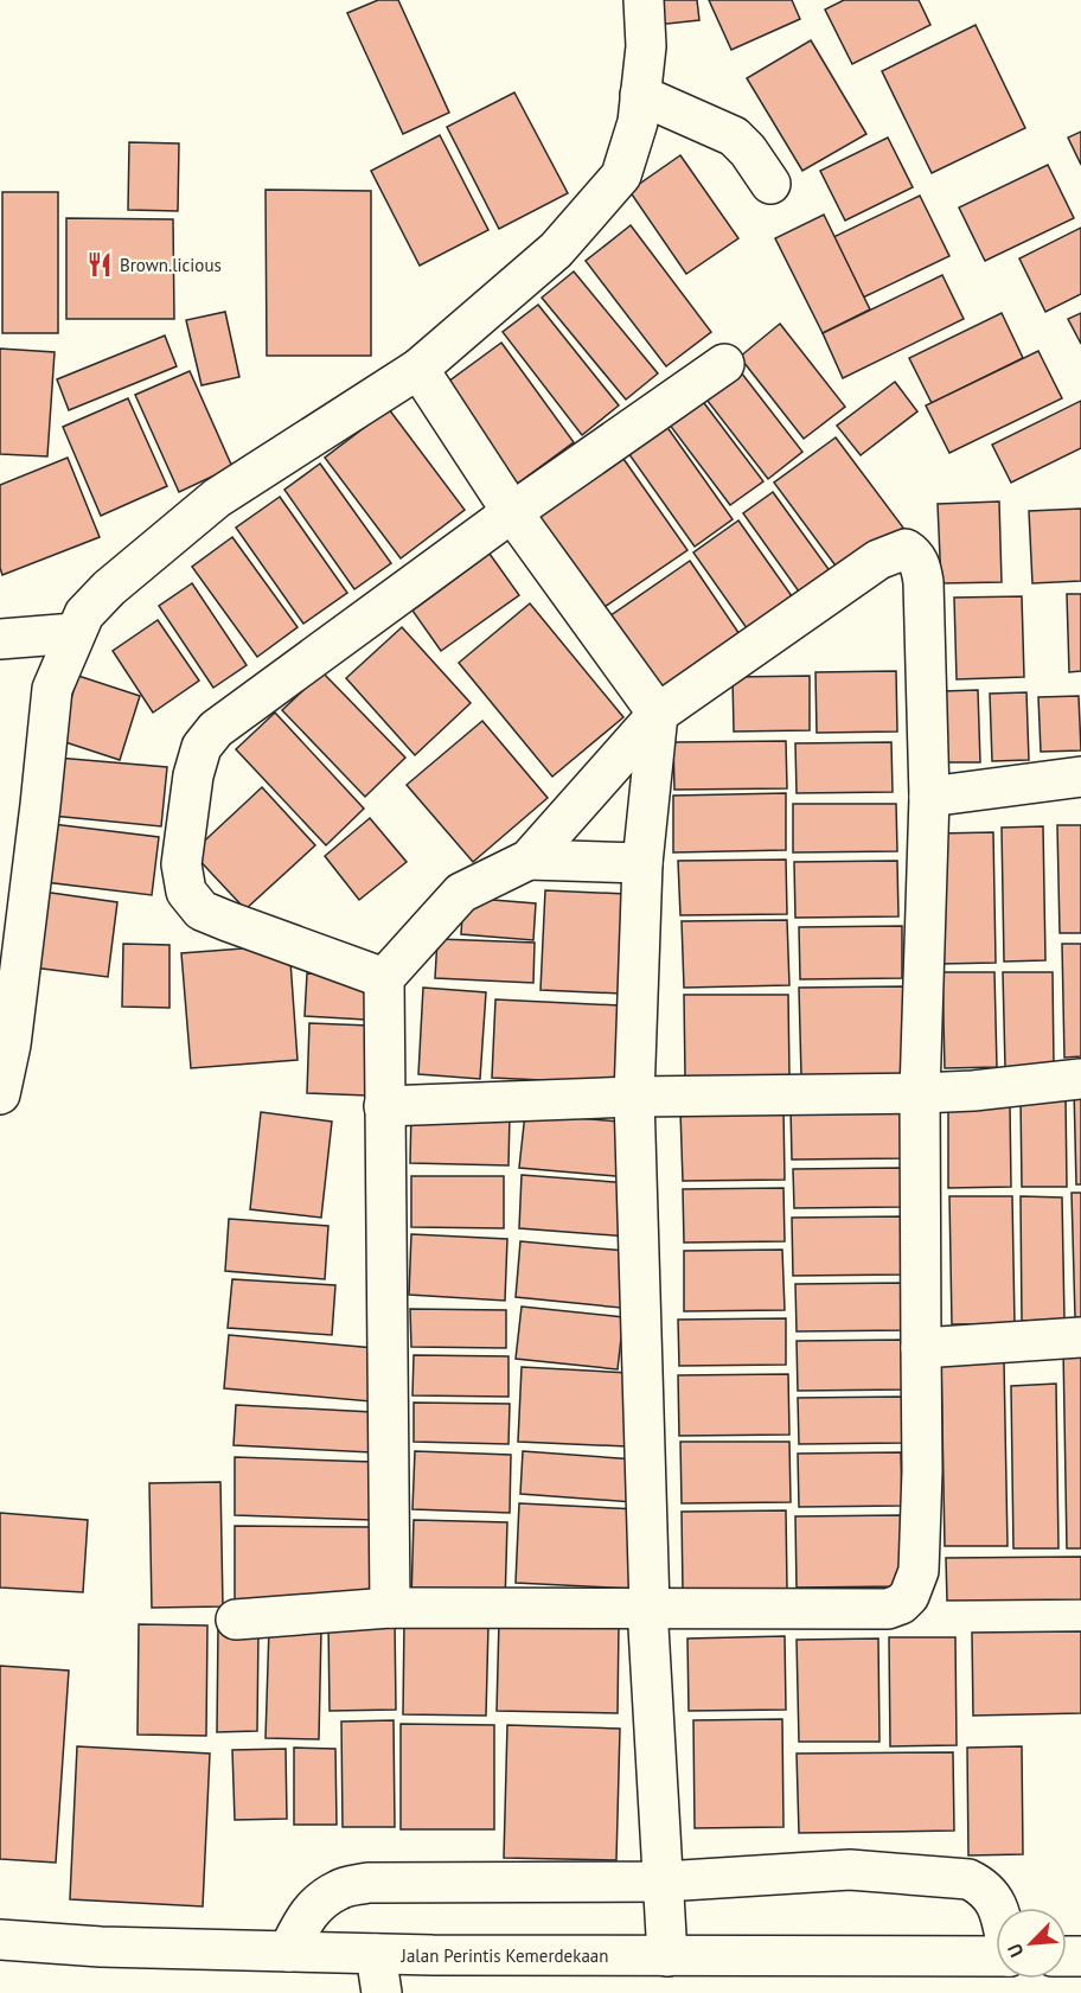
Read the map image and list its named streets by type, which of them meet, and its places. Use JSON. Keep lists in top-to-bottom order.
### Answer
{
  "streets": {
    "street": ["Jalan Perintis Kemerdekaan"]
  },
  "places": {
    "restaurant": ["Brown.licious"]
  },
  "north": "bottom left"
}
